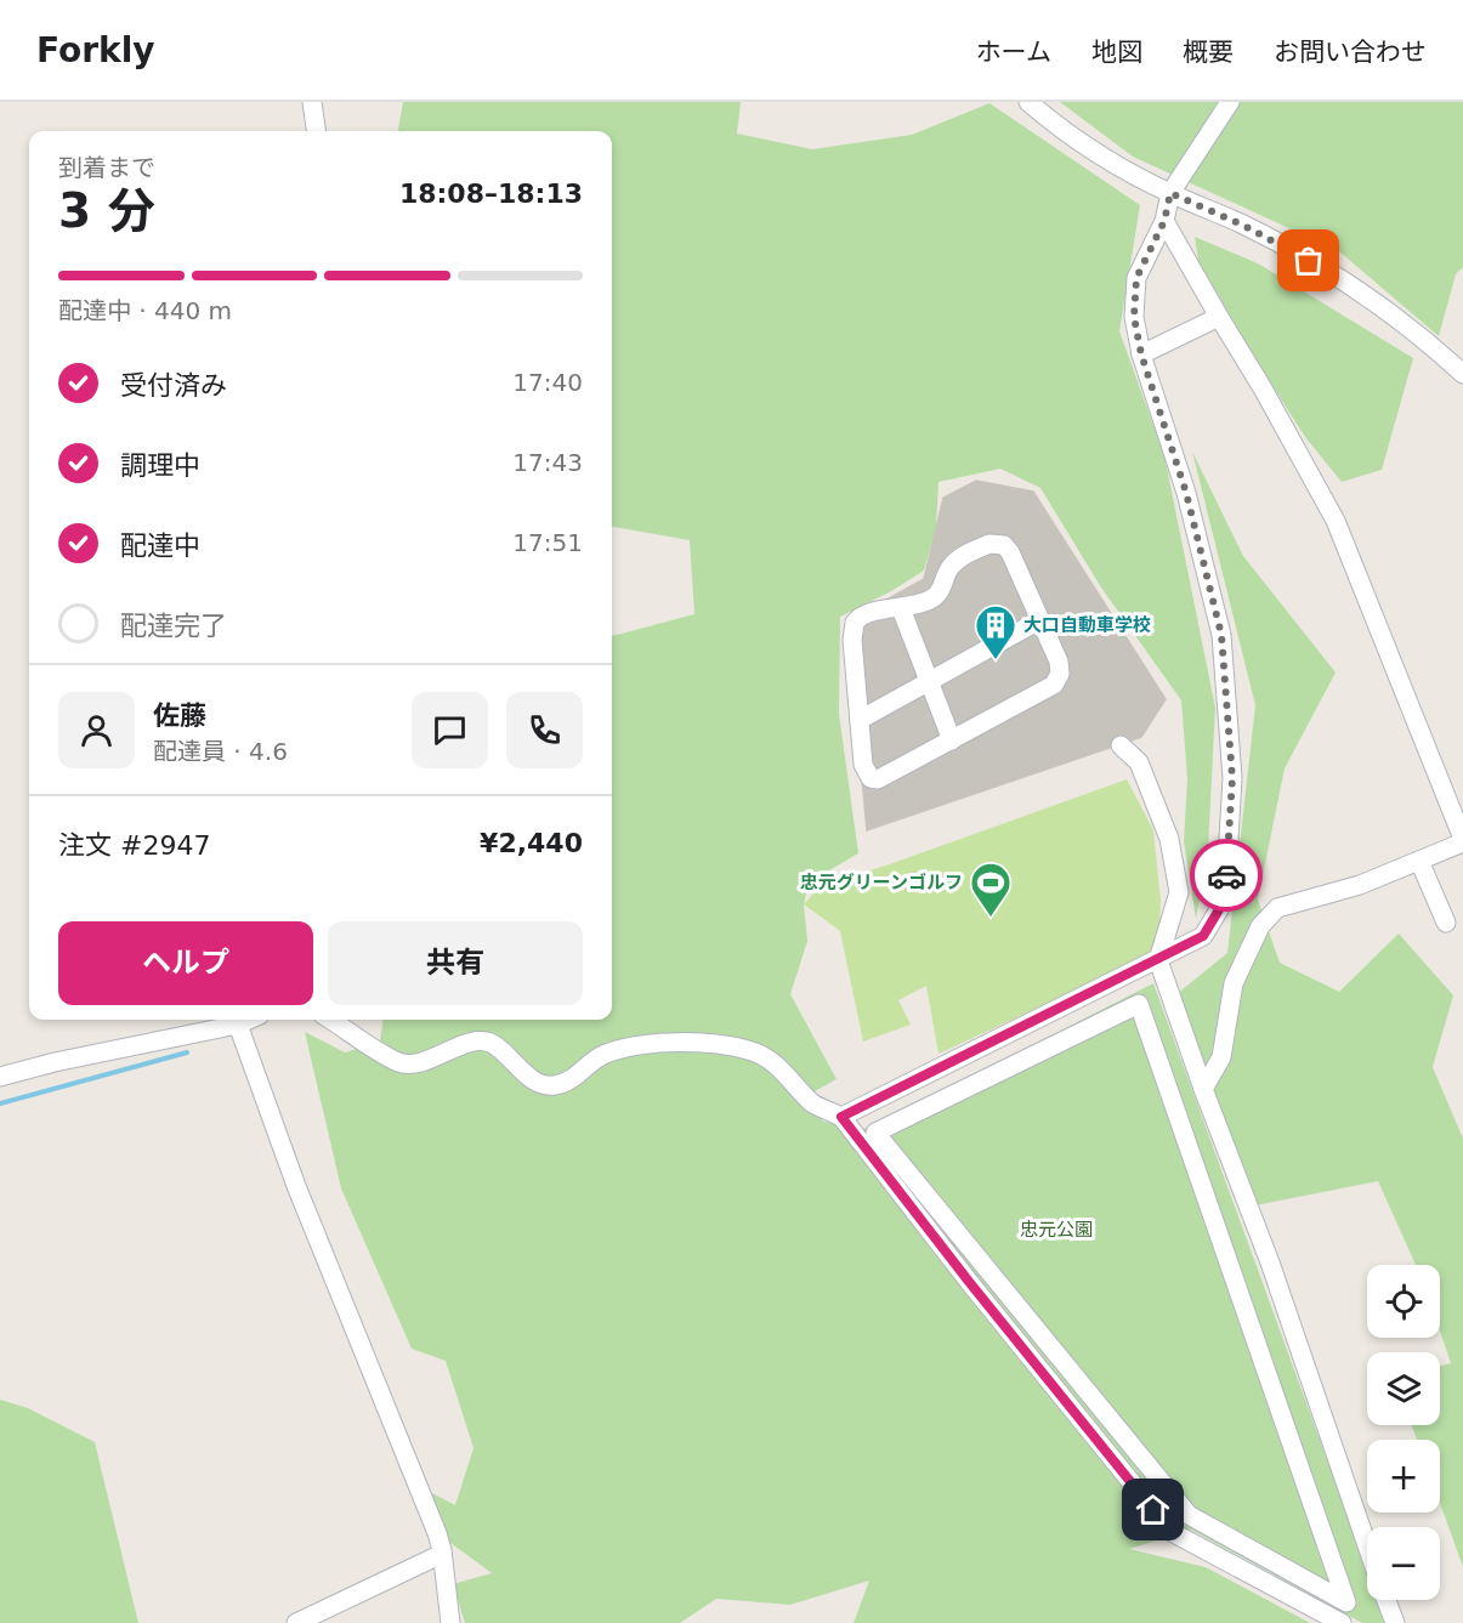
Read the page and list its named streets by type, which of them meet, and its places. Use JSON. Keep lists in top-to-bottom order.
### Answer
{
  "parks": ["忠元公園"],
  "places": {
    "building": ["大口自動車学校"],
    "sports": ["忠元グリーンゴルフ"]
  },
  "page": {
    "header": "Forkly",
    "nav": [
      "ホーム",
      "地図",
      "概要",
      "お問い合わせ"
    ],
    "heading": ["3 分", "到着まで", "18:08–18:13"],
    "panel": [
      "佐藤",
      "配達員 · 4.6",
      "注文 #2947",
      "¥2,440"
    ],
    "bar": "配達中 · 440 m",
    "list": [
      ["受付済み", "17:40"],
      ["調理中", "17:43"],
      ["配達中", "17:51"],
      "配達完了"
    ],
    "buttons": ["ヘルプ", "共有"],
    "map_buttons": ["+", "−"]
  }
}
